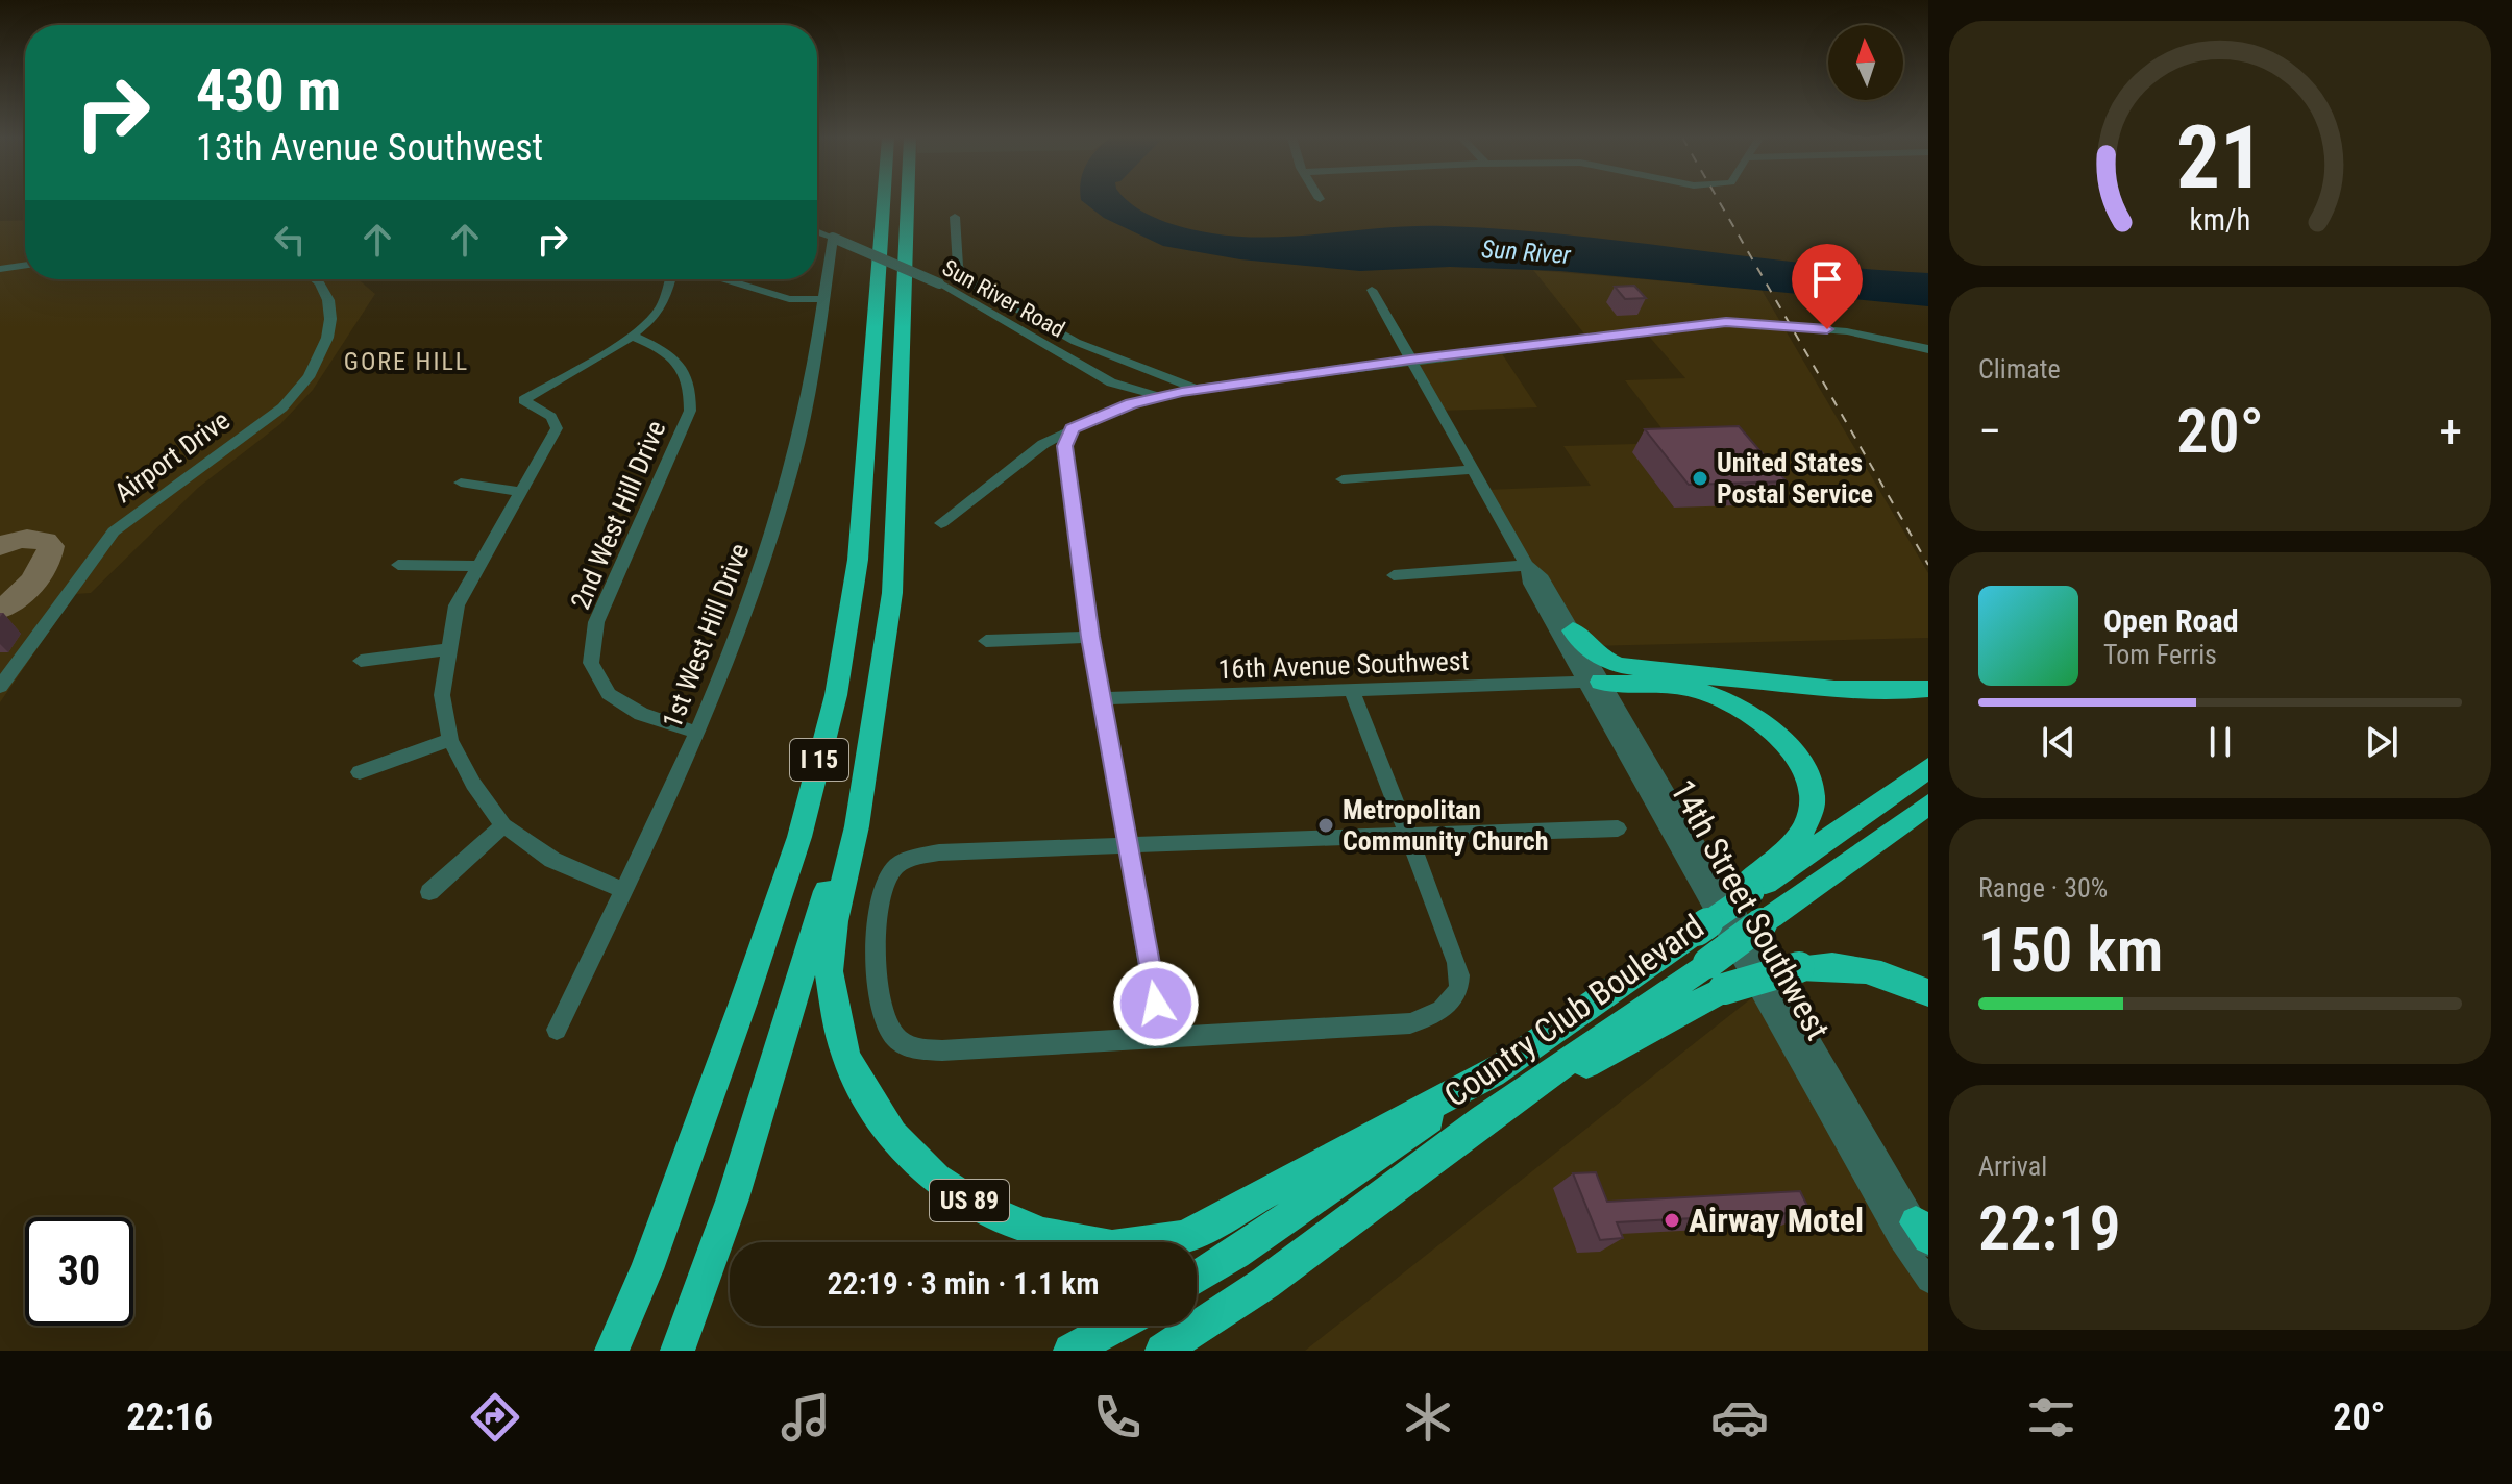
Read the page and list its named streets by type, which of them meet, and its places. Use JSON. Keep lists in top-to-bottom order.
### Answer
{
  "streets": {
    "highway": ["I 15", "Country Club Boulevard", "US 89"],
    "street": [
      "Sun River Road",
      "Airport Drive",
      "2nd West Hill Drive",
      "1st West Hill Drive",
      "16th Avenue Southwest",
      "14th Street Southwest"
    ]
  },
  "crossings": [
    ["Sun River Road", "1st West Hill Drive"],
    ["2nd West Hill Drive", "1st West Hill Drive"],
    ["16th Avenue Southwest", "14th Street Southwest"],
    ["I 15", "US 89"],
    ["Country Club Boulevard", "US 89"]
  ],
  "districts": ["GORE HILL"],
  "water": ["Sun River"],
  "places": ["United States Postal Service", "Metropolitan Community Church", "Airway Motel"],
  "north": "top",
  "page": {
    "turn": ["430 m", "13th Avenue Southwest"],
    "tile": [
      "Climate",
      ["Range · 30%", "150 km"],
      ["Arrival", "22:19"]
    ],
    "heat": ["−", "20°", "+"],
    "song": ["Open Road", "Tom Ferris"],
    "limit": "30",
    "trip": "22:19 · 3 min · 1.1 km",
    "tabs": ["22:16", "20°"],
    "gauge": ["21", "km/h"]
  }
}
